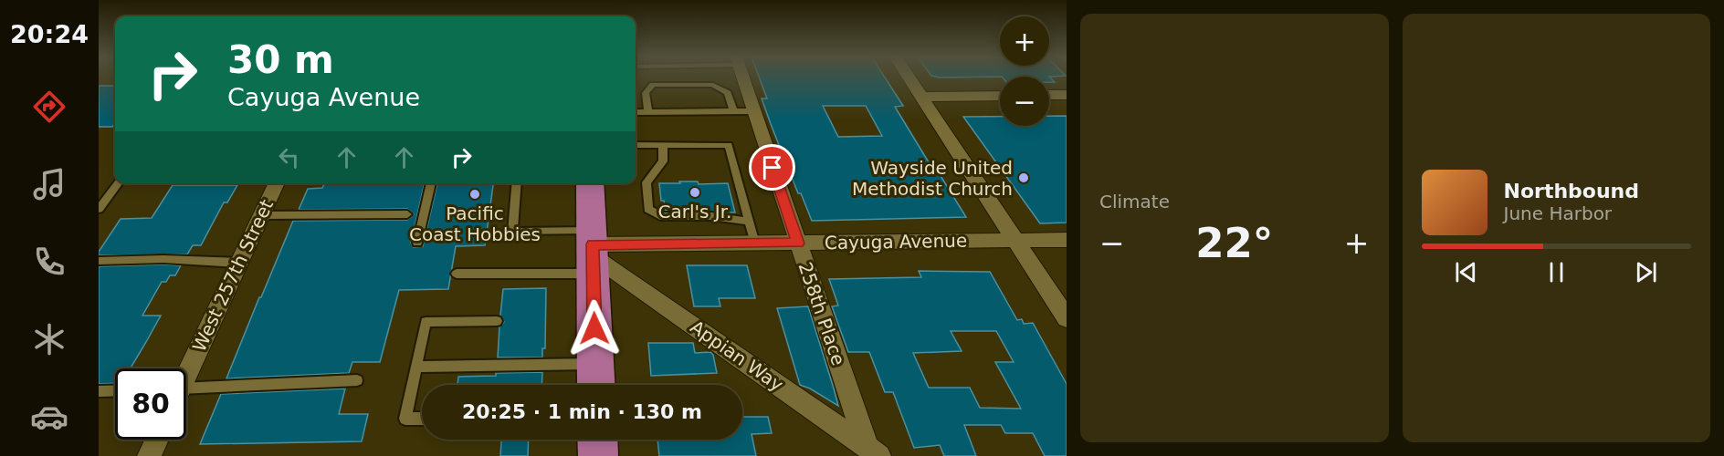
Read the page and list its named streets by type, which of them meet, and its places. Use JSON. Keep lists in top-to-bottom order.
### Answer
{
  "streets": {
    "street": [
      "Cayuga Avenue",
      "West 257th Street",
      "258th Place",
      "Appian Way"
    ]
  },
  "crossings": [
    ["Cayuga Avenue", "258th Place"],
    ["Cayuga Avenue", "Appian Way"],
    ["258th Place", "Appian Way"]
  ],
  "places": ["Wayside United Methodist Church", "Carl's Jr.", "Pacific Coast Hobbies"],
  "page": {
    "tabs": "20:24",
    "tile": "Climate",
    "map_buttons": ["+", "−"],
    "turn": ["30 m", "Cayuga Avenue"],
    "song": ["Northbound", "June Harbor"],
    "heat": ["−", "22°", "+"],
    "limit": "80",
    "trip": "20:25 · 1 min · 130 m"
  }
}
